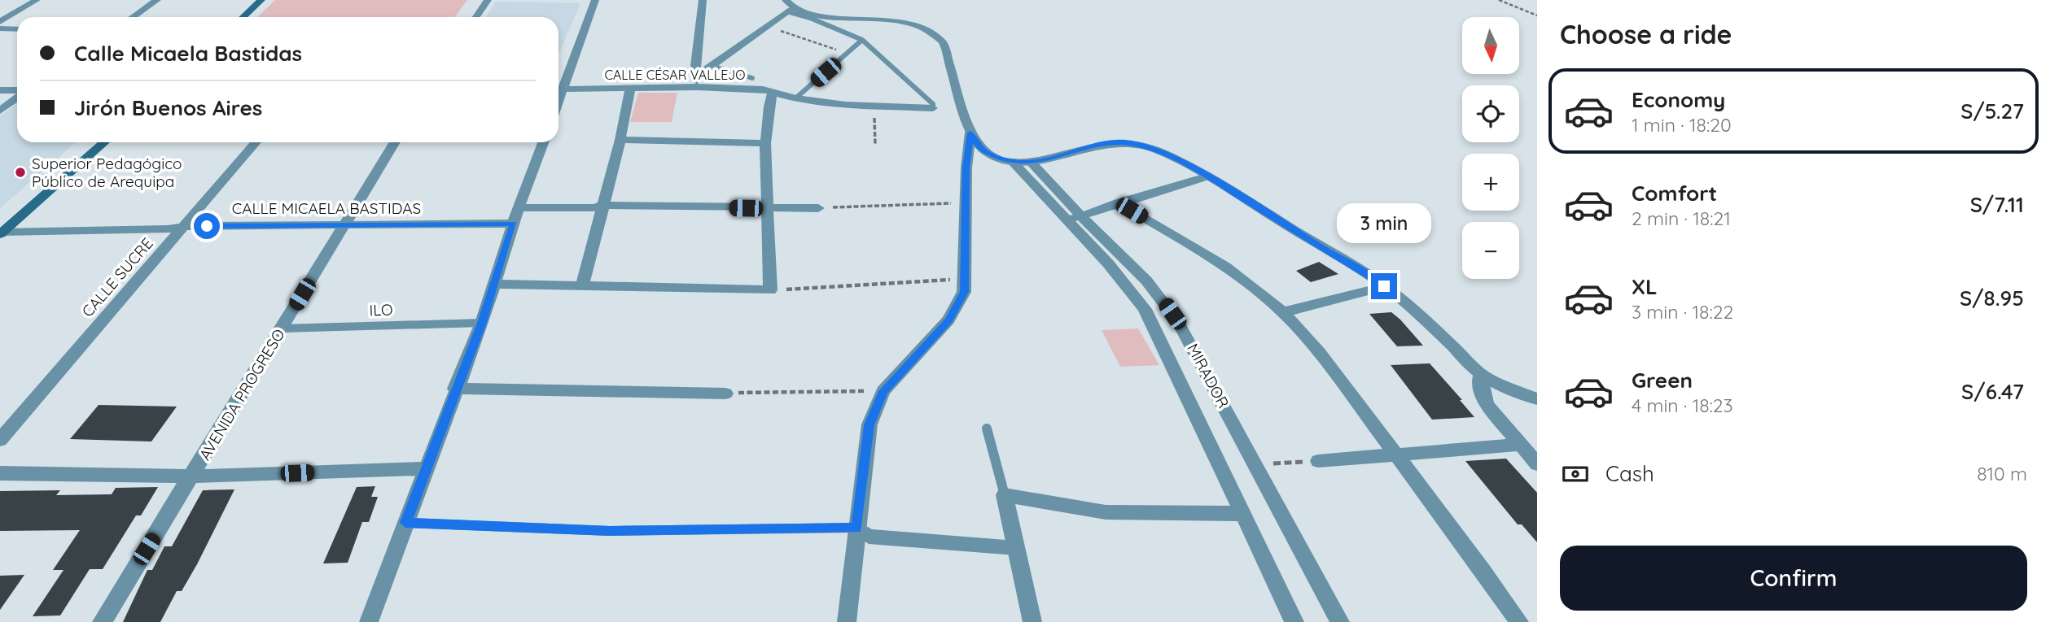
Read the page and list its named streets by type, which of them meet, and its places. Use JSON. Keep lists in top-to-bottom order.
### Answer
{
  "streets": {
    "street": [
      "CALLE CÉSAR VALLEJO",
      "CALLE MICAELA BASTIDAS",
      "CALLE SUCRE",
      "MIRADOR",
      "AVENIDA PROGRESO"
    ],
    "lane": ["ILO"]
  },
  "crossings": [
    ["CALLE MICAELA BASTIDAS", "CALLE SUCRE"],
    ["CALLE MICAELA BASTIDAS", "AVENIDA PROGRESO"],
    ["ILO", "AVENIDA PROGRESO"]
  ],
  "places": ["Superior Pedagógico Público de Arequipa"],
  "north": "bottom",
  "page": {
    "heading": "Choose a ride",
    "map_buttons": ["+", "−"],
    "banner": ["Calle Micaela Bastidas", "Jirón Buenos Aires"],
    "list": [
      {
        "name": "Economy",
        "note": "1 min · 18:20",
        "value": "S/5.27"
      },
      {
        "name": "Comfort",
        "note": "2 min · 18:21",
        "value": "S/7.11"
      },
      {
        "name": "XL",
        "note": "3 min · 18:22",
        "value": "S/8.95"
      },
      {
        "name": "Green",
        "note": "4 min · 18:23",
        "value": "S/6.47"
      }
    ],
    "bubble": "3 min",
    "pay": ["Cash", "810 m"],
    "buttons": "Confirm"
  }
}
